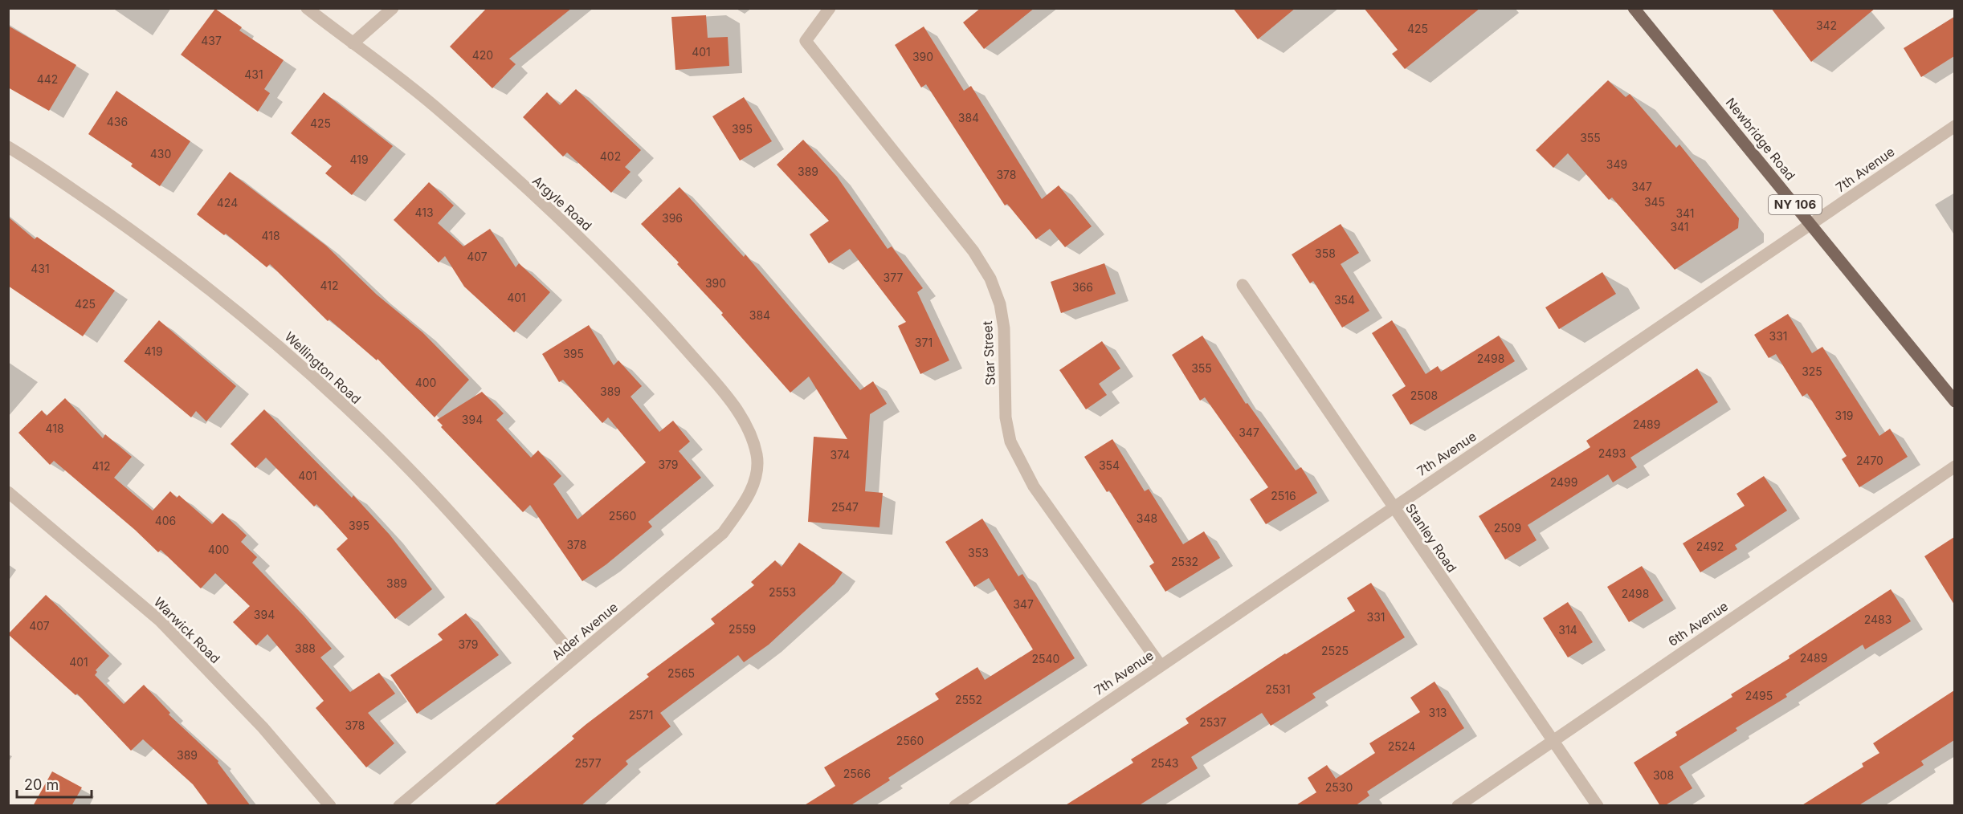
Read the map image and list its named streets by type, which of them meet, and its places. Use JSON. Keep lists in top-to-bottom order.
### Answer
{
  "streets": {
    "main road": ["Newbridge Road", "NY 106"],
    "street": [
      "7th Avenue",
      "Argyle Road",
      "Star Street",
      "Wellington Road",
      "Stanley Road",
      "6th Avenue",
      "Warwick Road",
      "Alder Avenue"
    ]
  },
  "crossings": [
    ["Newbridge Road", "7th Avenue"],
    ["7th Avenue", "Star Street"],
    ["7th Avenue", "Stanley Road"],
    ["Argyle Road", "Alder Avenue"],
    ["Wellington Road", "Alder Avenue"],
    ["Stanley Road", "6th Avenue"]
  ],
  "house_numbers": [
    "342",
    "425",
    "437",
    "401",
    "420",
    "390",
    "431",
    "442",
    "384",
    "436",
    "425",
    "395",
    "355",
    "430",
    "402",
    "419",
    "349",
    "389",
    "378",
    "347",
    "345",
    "424",
    "413",
    "341",
    "396",
    "341",
    "418",
    "358",
    "407",
    "431",
    "377",
    "390",
    "412",
    "366",
    "401",
    "354",
    "425",
    "384",
    "331",
    "371",
    "419",
    "395",
    "2498",
    "355",
    "325",
    "400",
    "389",
    "2508",
    "319",
    "394",
    "2489",
    "418",
    "347",
    "2493",
    "374",
    "2470",
    "379",
    "354",
    "412",
    "401",
    "2499",
    "2516",
    "2547",
    "2560",
    "348",
    "406",
    "395",
    "2509",
    "378",
    "2492",
    "400",
    "353",
    "2532",
    "389",
    "2553",
    "2498",
    "347",
    "394",
    "331",
    "2483",
    "407",
    "2559",
    "314",
    "379",
    "388",
    "2525",
    "2489",
    "2540",
    "401",
    "2565",
    "2531",
    "2495",
    "2552",
    "313",
    "2571",
    "2537",
    "378",
    "2560",
    "2524",
    "389",
    "2577",
    "2543",
    "2566",
    "308",
    "2530"
  ],
  "scale_bar": "20 m"
}
